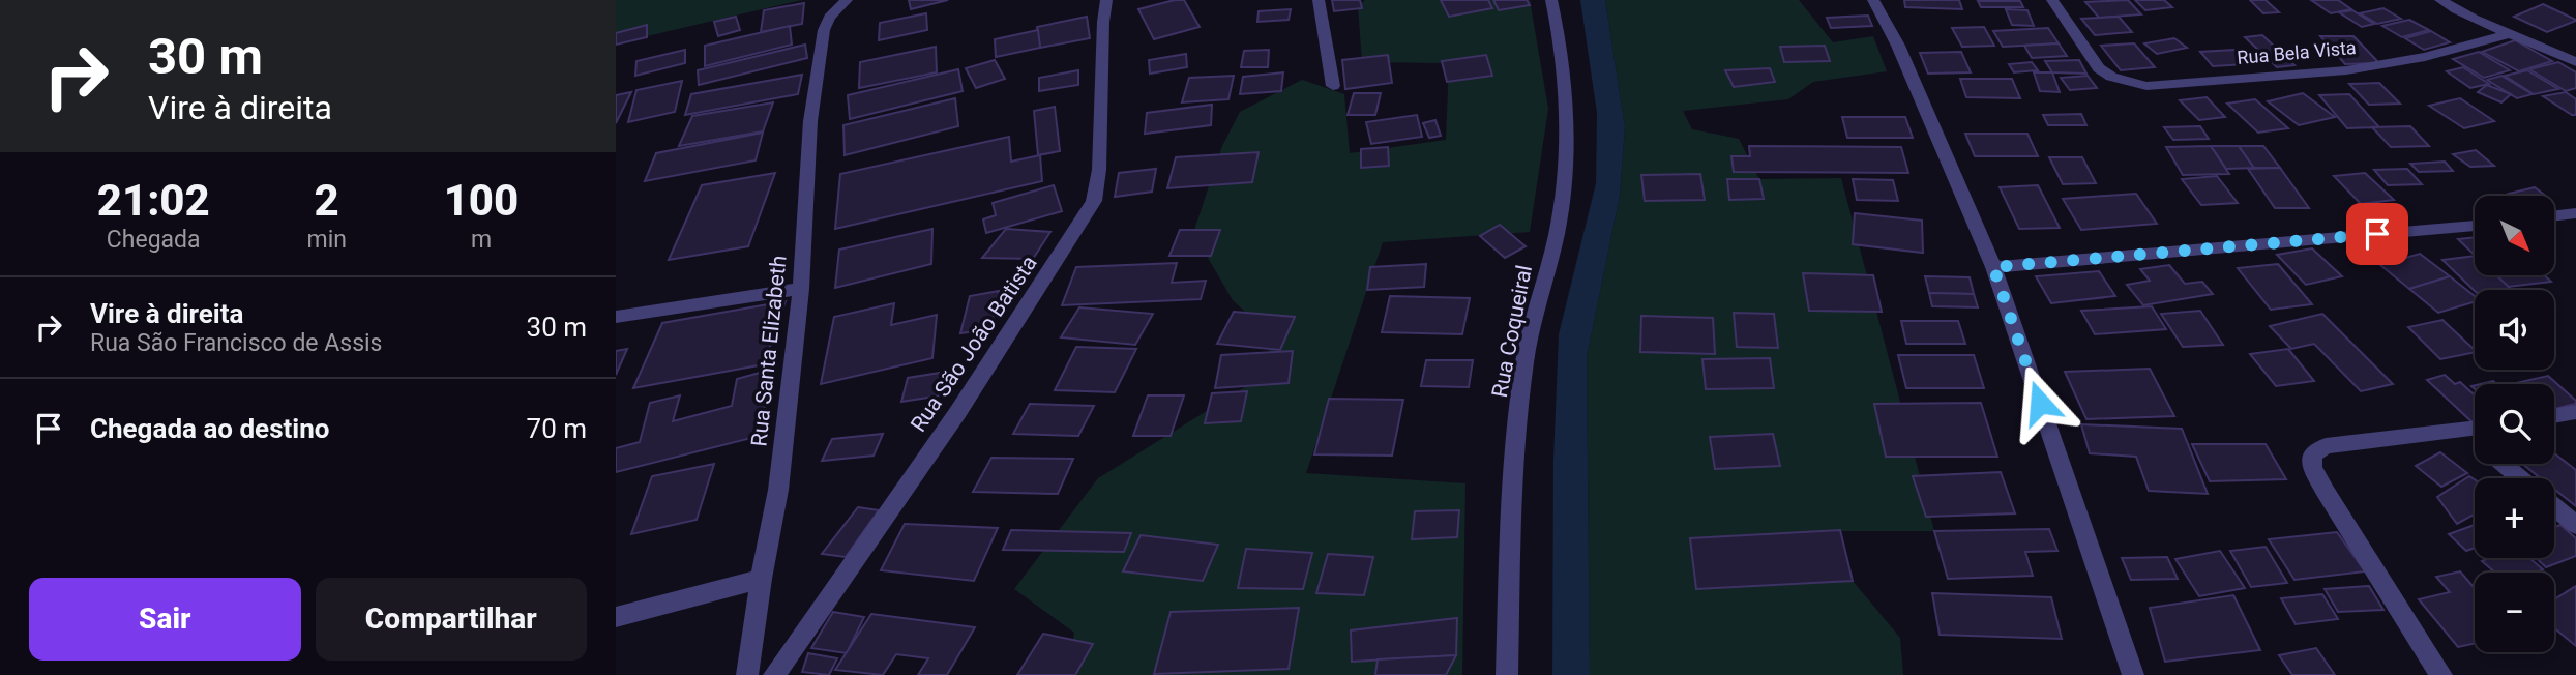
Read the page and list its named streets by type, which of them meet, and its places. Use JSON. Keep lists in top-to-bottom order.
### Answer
{
  "streets": {
    "street": [
      "Rua Bela Vista",
      "Rua Coqueiral",
      "Rua São João Batista",
      "Rua Santa Elizabeth"
    ]
  },
  "north": "bottom right",
  "page": {
    "turn": ["30 m", "Vire à direita"],
    "eta": [
      "21:02",
      "Chegada",
      "2",
      "min",
      "100",
      "m"
    ],
    "map_buttons": ["+", "−"],
    "list": [
      {
        "name": "Vire à direita",
        "note": "Rua São Francisco de Assis",
        "value": "30 m"
      },
      {
        "name": "Chegada ao destino",
        "value": "70 m"
      }
    ],
    "buttons": ["Sair", "Compartilhar"]
  }
}
